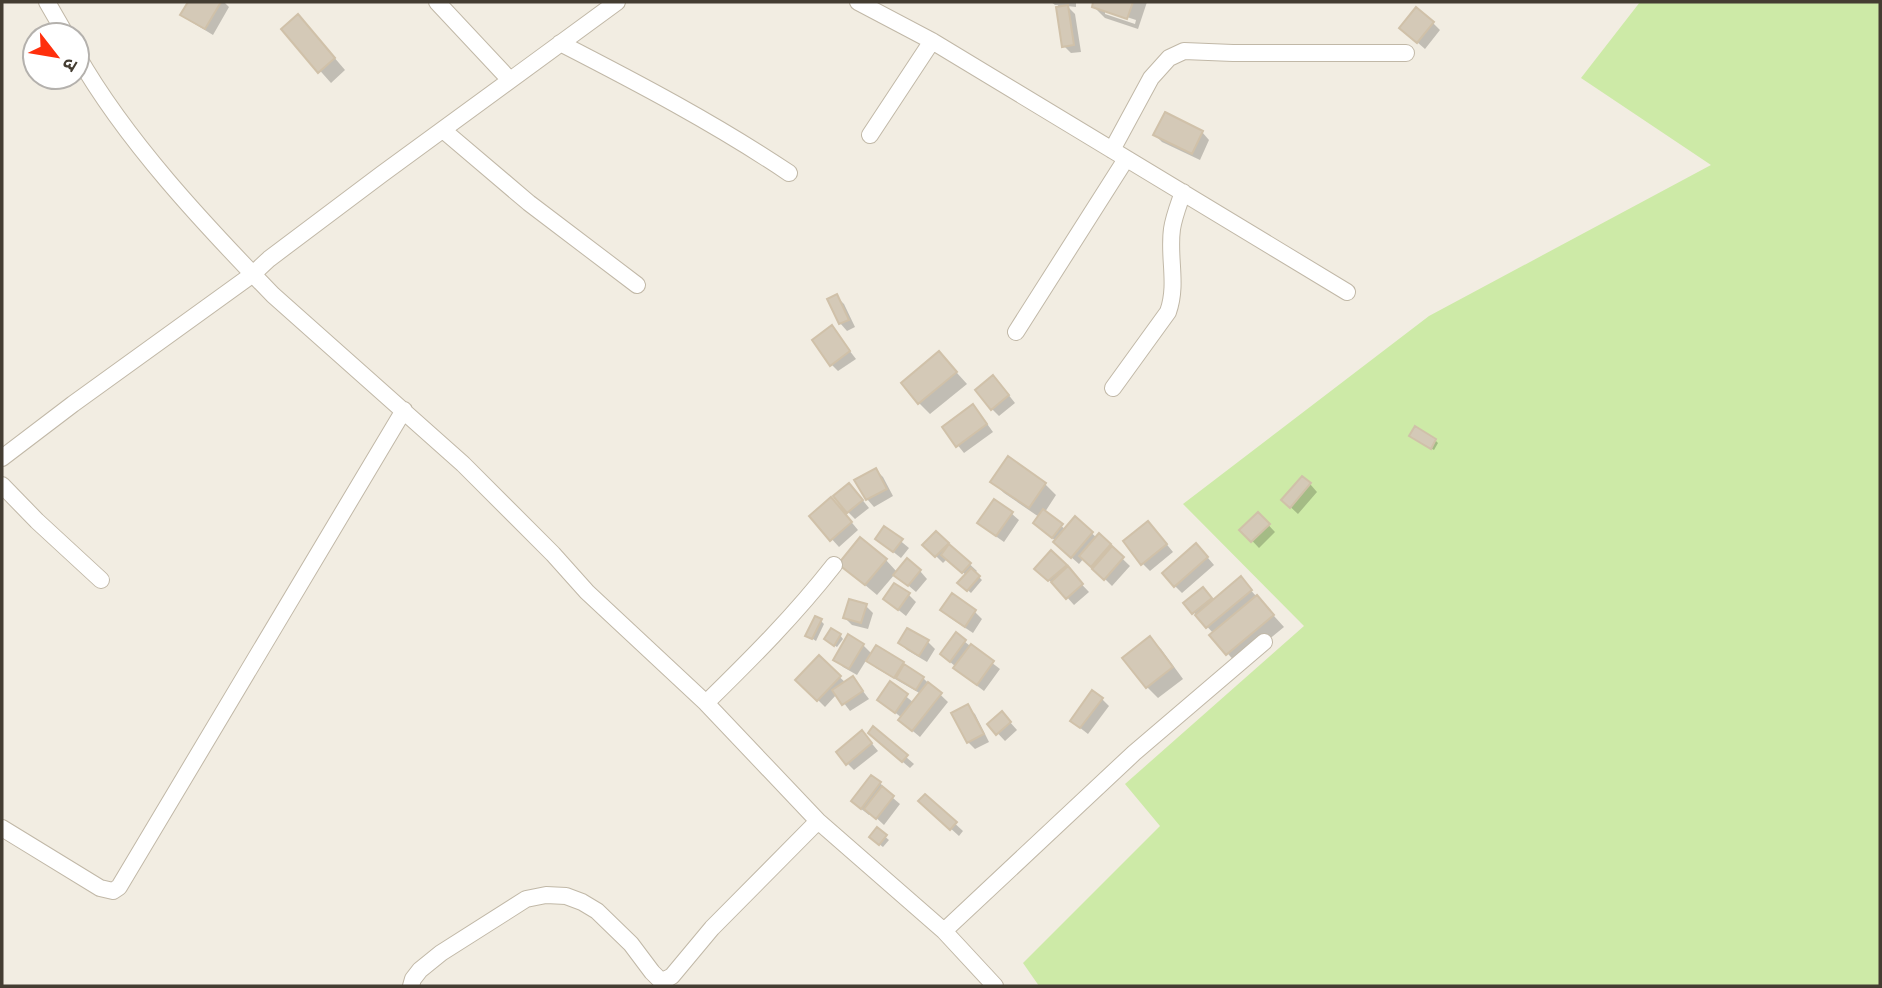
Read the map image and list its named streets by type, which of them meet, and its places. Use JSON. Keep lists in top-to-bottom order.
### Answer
{
  "north": "bottom right"
}
